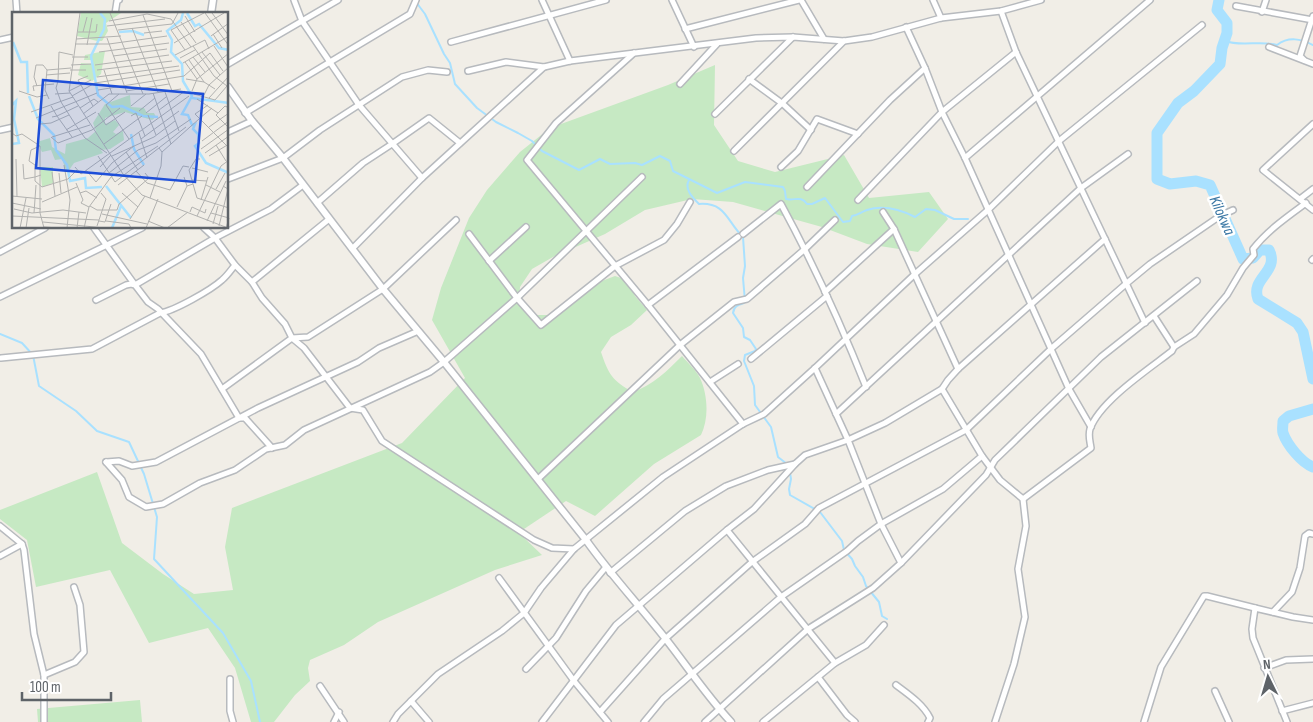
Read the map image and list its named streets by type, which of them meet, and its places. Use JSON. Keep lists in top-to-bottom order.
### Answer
{
  "water": ["Kilokwa"],
  "scale_bar": "100 m",
  "north": "top"
}
